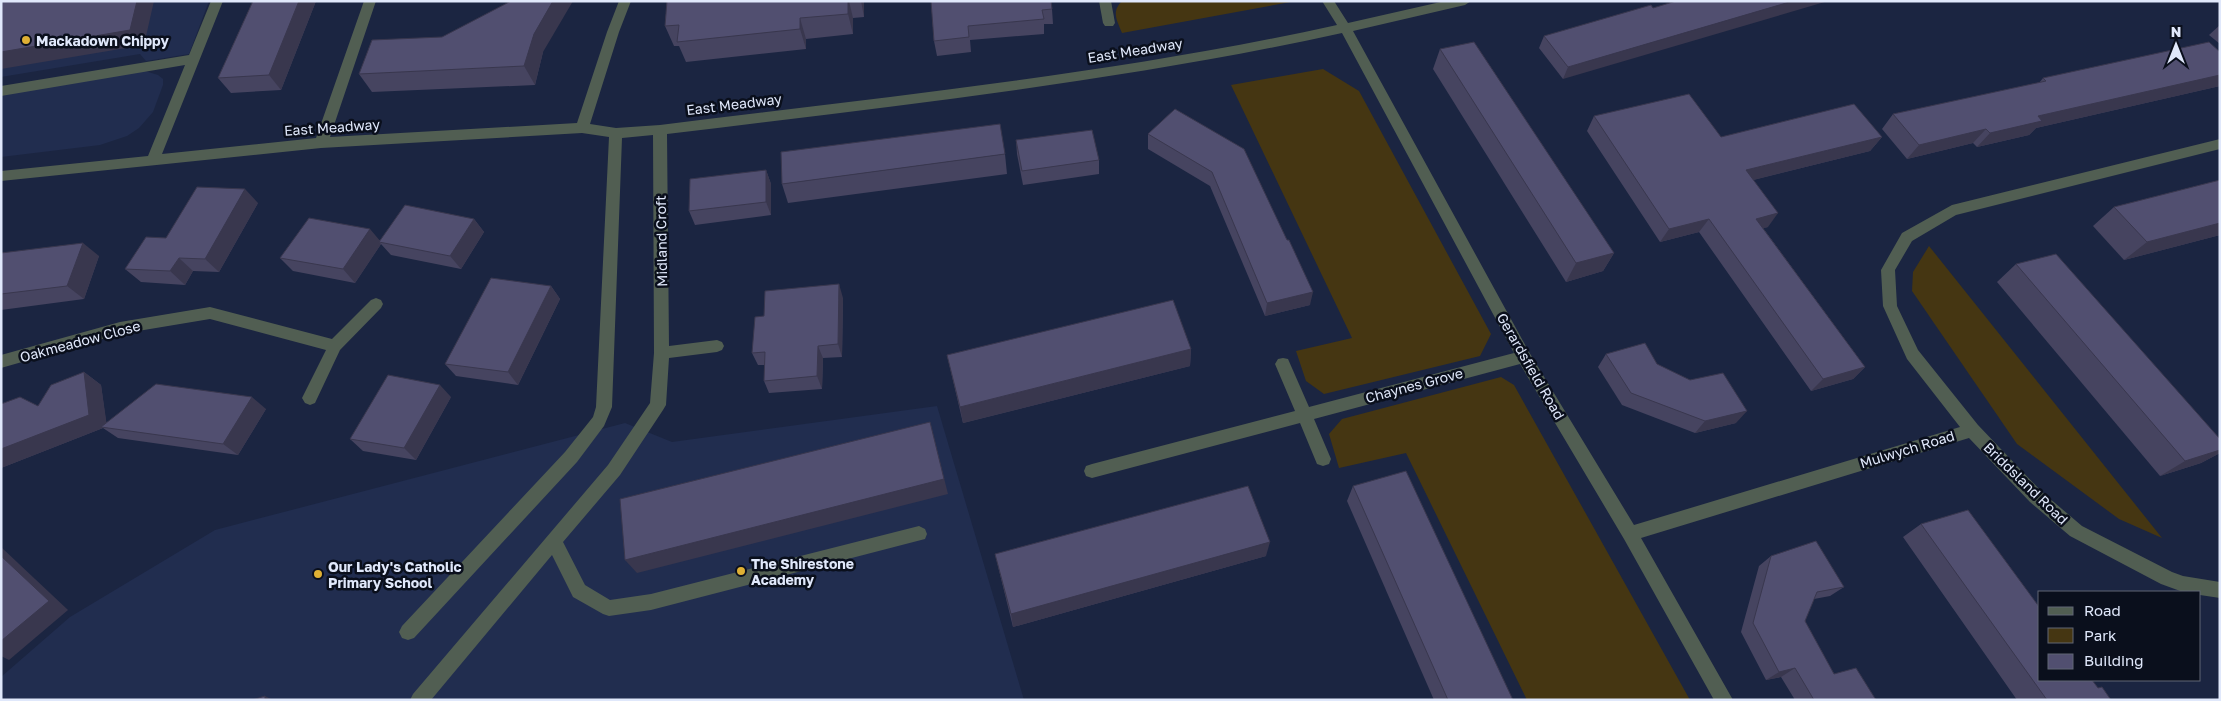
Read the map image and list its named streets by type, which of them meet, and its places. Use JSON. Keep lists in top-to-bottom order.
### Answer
{
  "streets": {
    "street": [
      "East Meadway",
      "Midland Croft",
      "Oakmeadow Close",
      "Gerardsfield Road",
      "Chaynes Grove",
      "Mulwych Road",
      "Briddsland Road"
    ]
  },
  "crossings": [
    ["East Meadway", "Midland Croft"],
    ["East Meadway", "Gerardsfield Road"],
    ["Gerardsfield Road", "Chaynes Grove"],
    ["Gerardsfield Road", "Mulwych Road"],
    ["Mulwych Road", "Briddsland Road"]
  ],
  "places": ["Mackadown Chippy", "The Shirestone Academy", "Our Lady's Catholic Primary School"],
  "legend": ["Road", "Park", "Building"],
  "north": "top"
}
